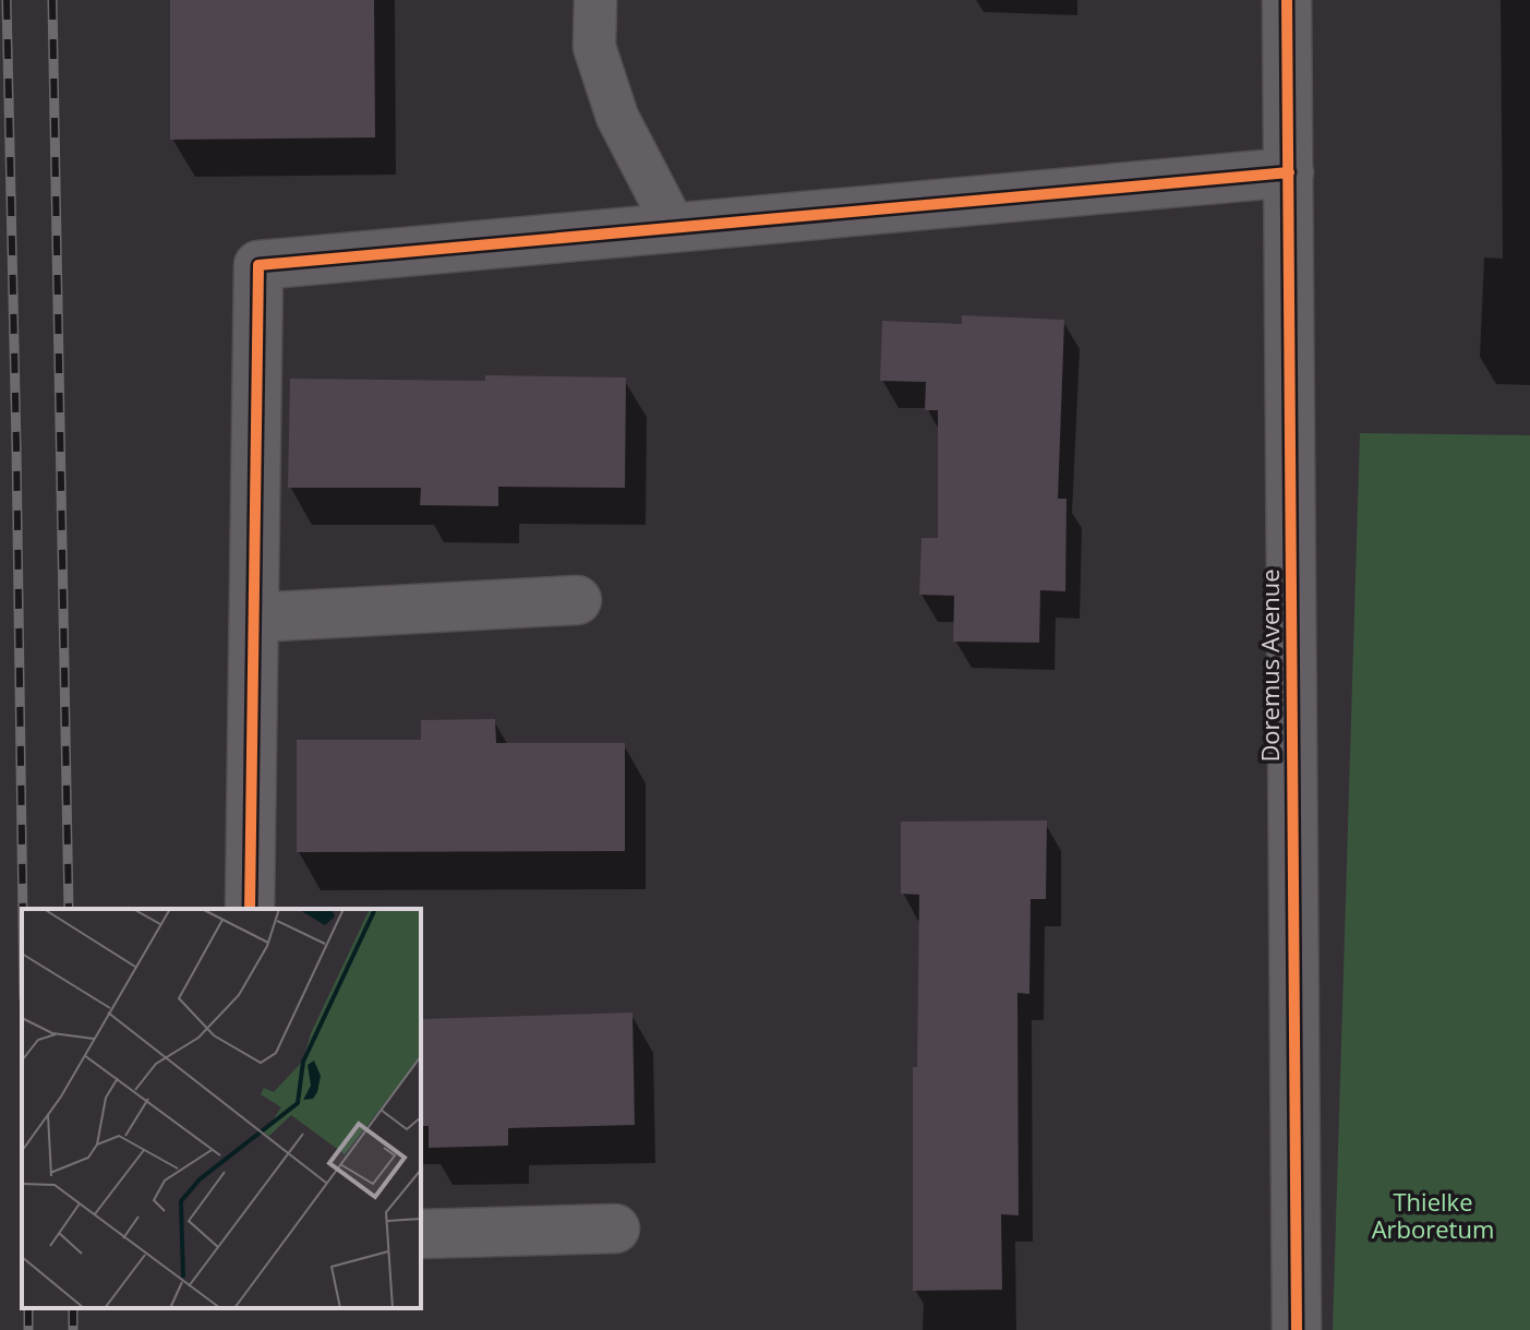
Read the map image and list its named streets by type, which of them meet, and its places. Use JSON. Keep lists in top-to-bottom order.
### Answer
{
  "streets": {
    "street": ["Doremus Avenue"]
  },
  "parks": ["Thielke Arboretum"]
}
